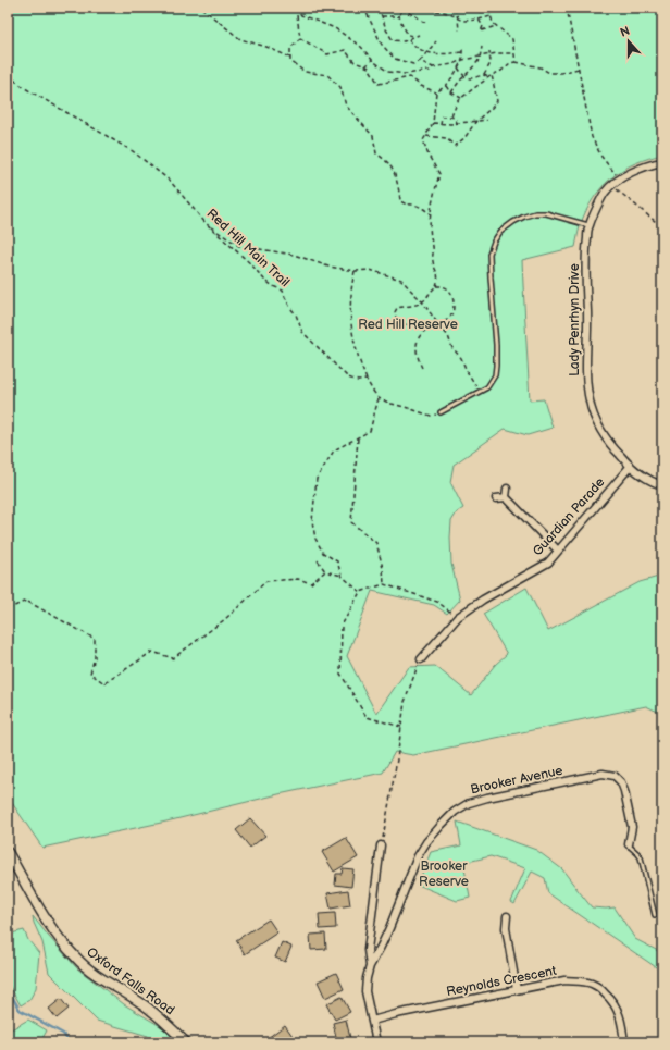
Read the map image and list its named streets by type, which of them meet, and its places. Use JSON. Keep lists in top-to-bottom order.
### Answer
{
  "streets": {
    "street": [
      "Lady Penrhyn Drive",
      "Guardian Parade",
      "Brooker Avenue",
      "Oxford Falls Road",
      "Reynolds Crescent"
    ],
    "path": ["Red Hill Main Trail"]
  },
  "crossings": [
    ["Lady Penrhyn Drive", "Guardian Parade"],
    ["Brooker Avenue", "Reynolds Crescent"]
  ],
  "parks": ["Red Hill Reserve", "Brooker Reserve"],
  "north": "top"
}
